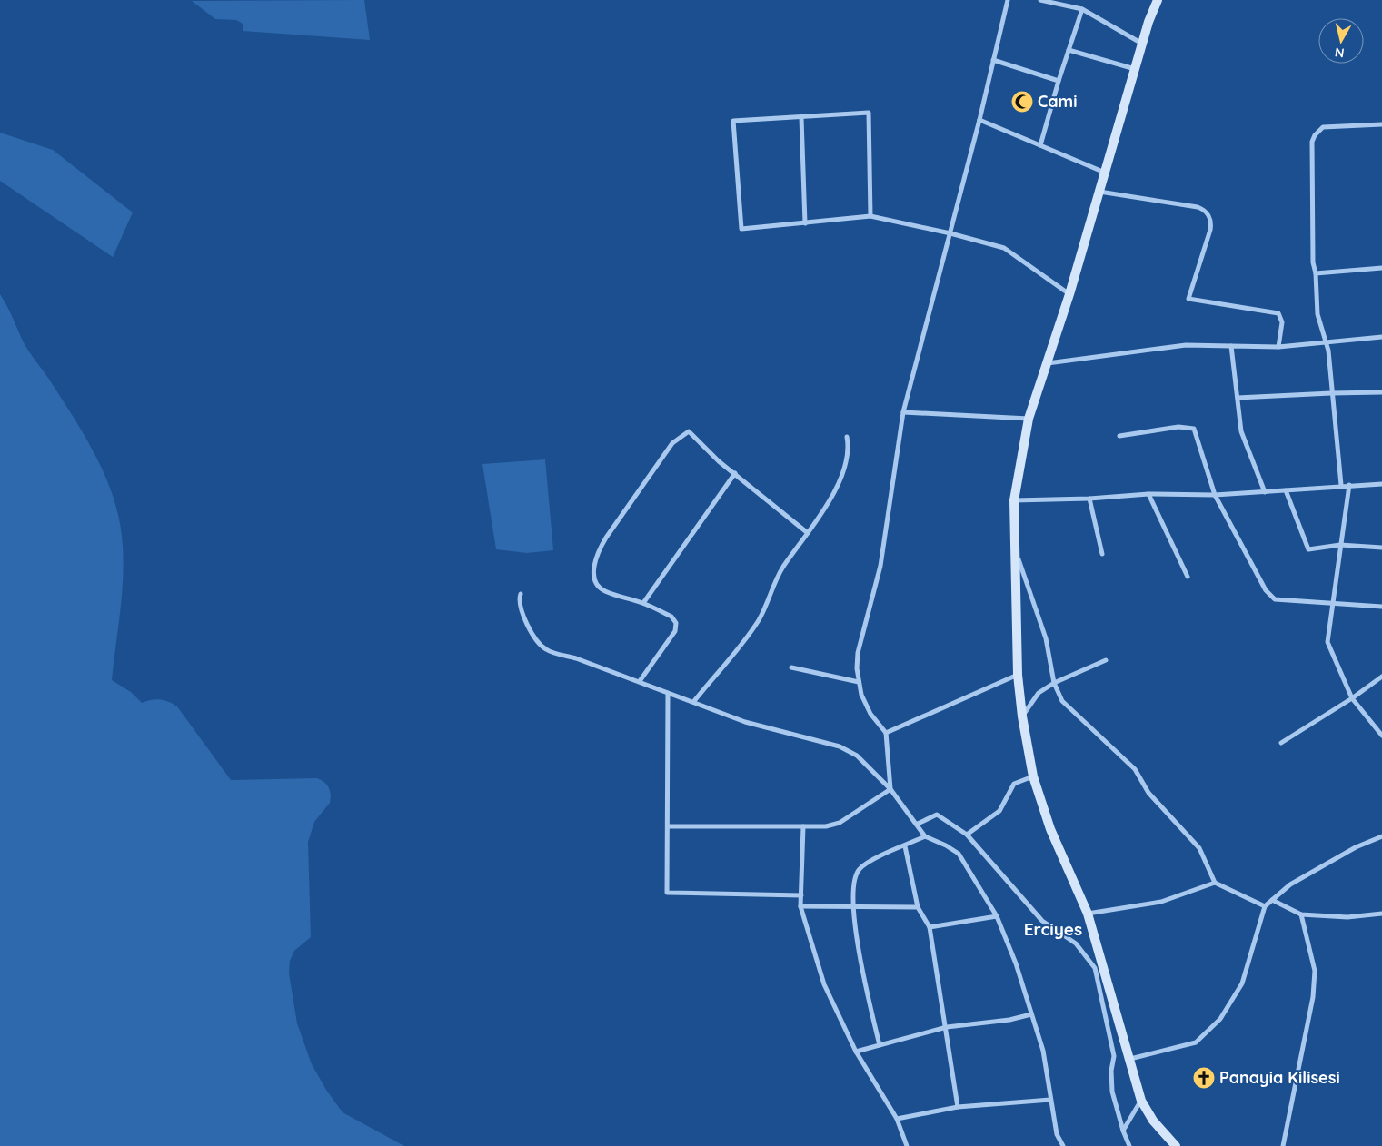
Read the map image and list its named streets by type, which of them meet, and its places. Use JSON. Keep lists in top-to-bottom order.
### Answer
{
  "districts": ["Erciyes"],
  "places": {
    "mosque": ["Cami"],
    "church": ["Panayia Kilisesi"]
  },
  "north": "bottom"
}
